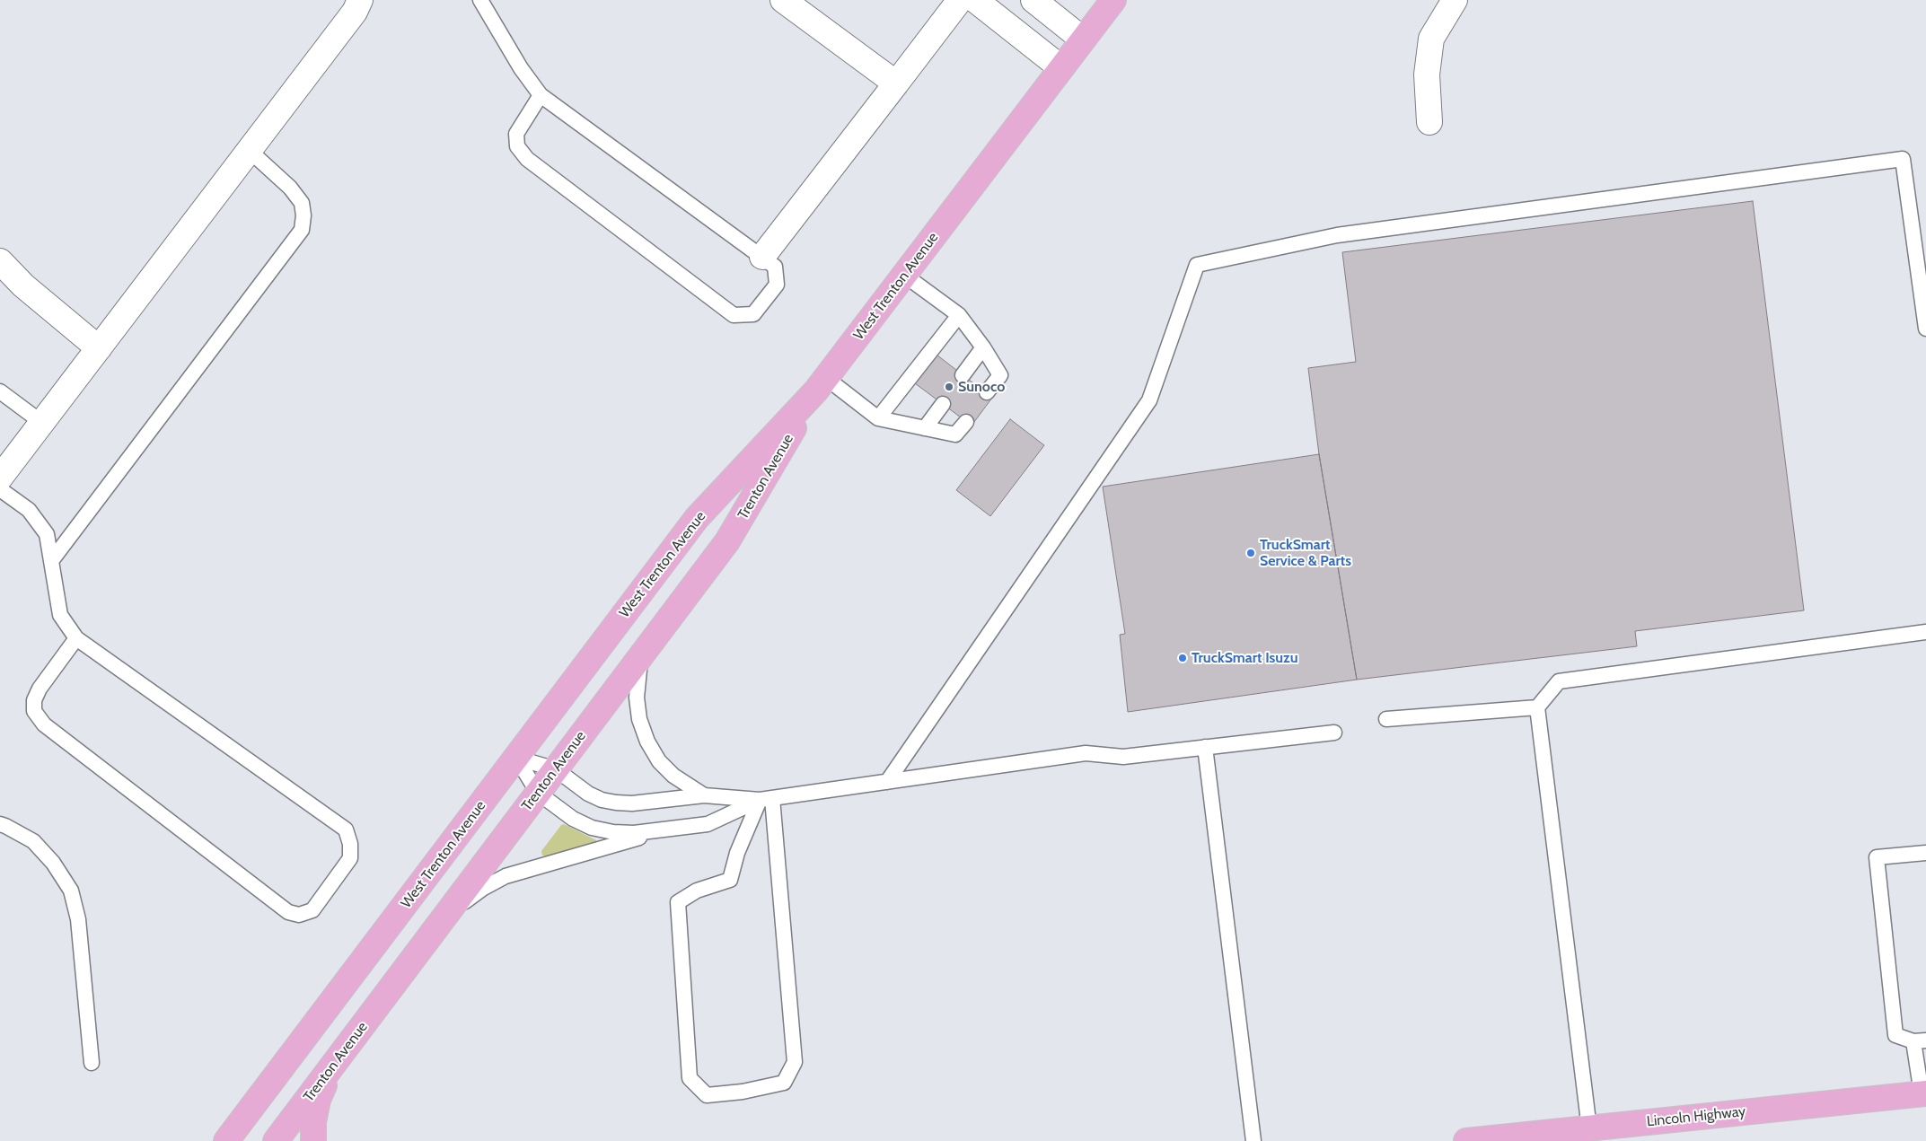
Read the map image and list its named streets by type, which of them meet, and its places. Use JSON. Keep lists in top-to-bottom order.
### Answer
{
  "streets": {
    "main road": ["West Trenton Avenue", "Trenton Avenue", "Lincoln Highway"]
  },
  "crossings": [
    ["West Trenton Avenue", "Trenton Avenue"]
  ],
  "places": ["Sunoco", "TruckSmart Service & Parts", "TruckSmart Isuzu"]
}
